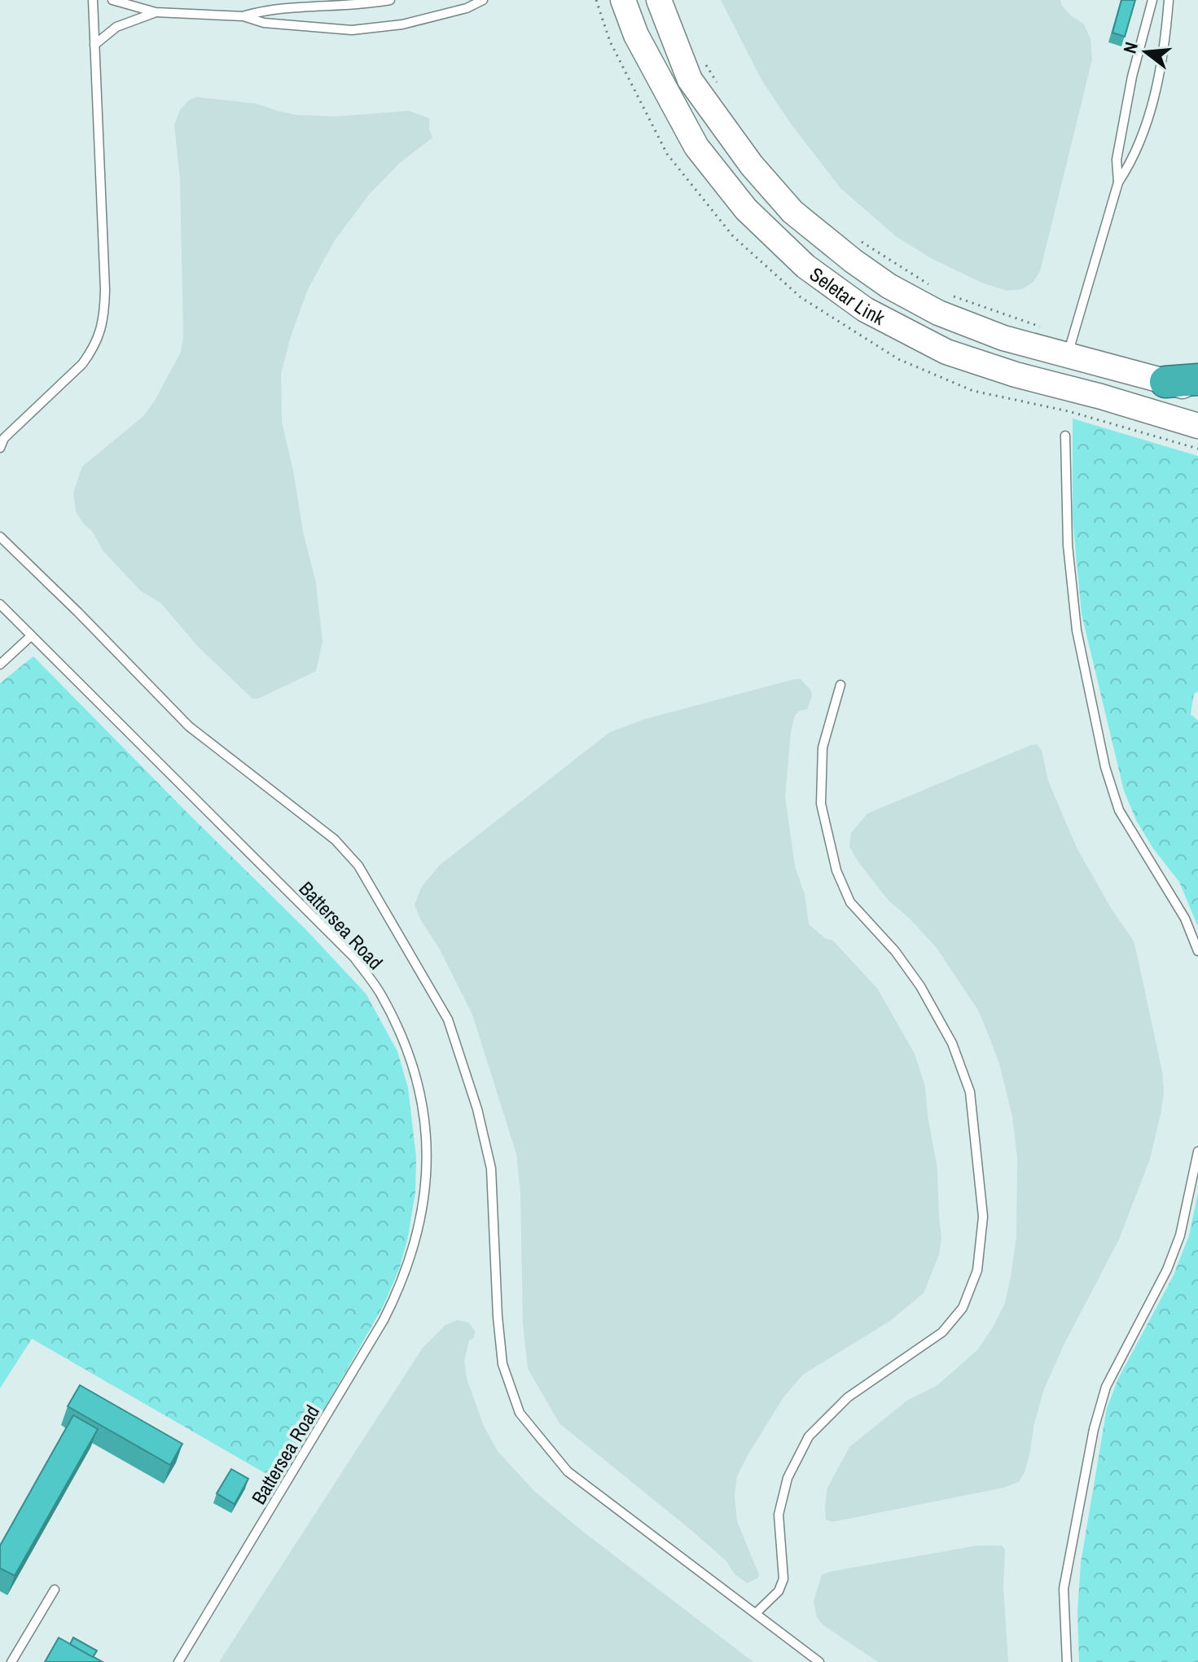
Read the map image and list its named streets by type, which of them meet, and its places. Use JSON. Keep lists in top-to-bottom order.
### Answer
{
  "streets": {
    "main road": ["Seletar Link"],
    "lane": ["Battersea Road"]
  },
  "north": "left"
}
